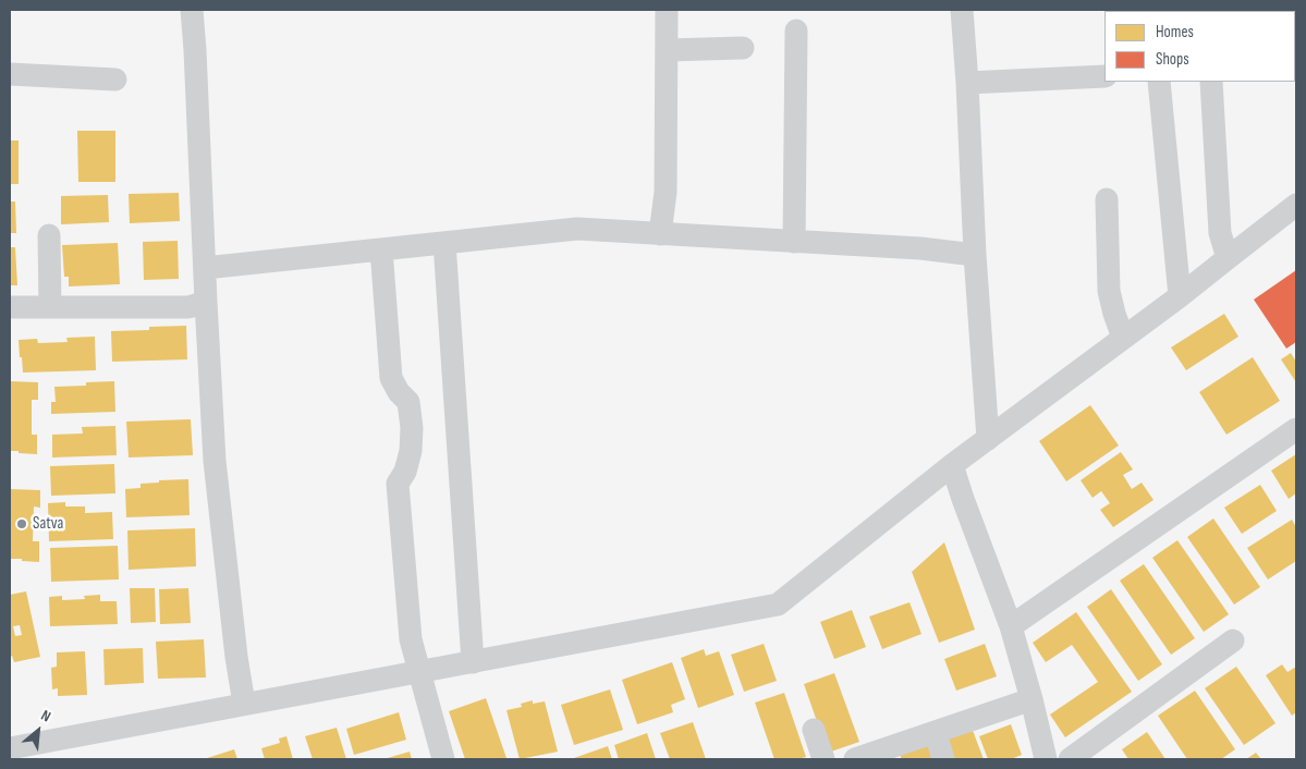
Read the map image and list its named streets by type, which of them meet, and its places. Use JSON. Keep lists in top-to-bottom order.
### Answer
{
  "places": ["Satva"],
  "legend": ["Homes", "Shops"],
  "north": "top right"
}
